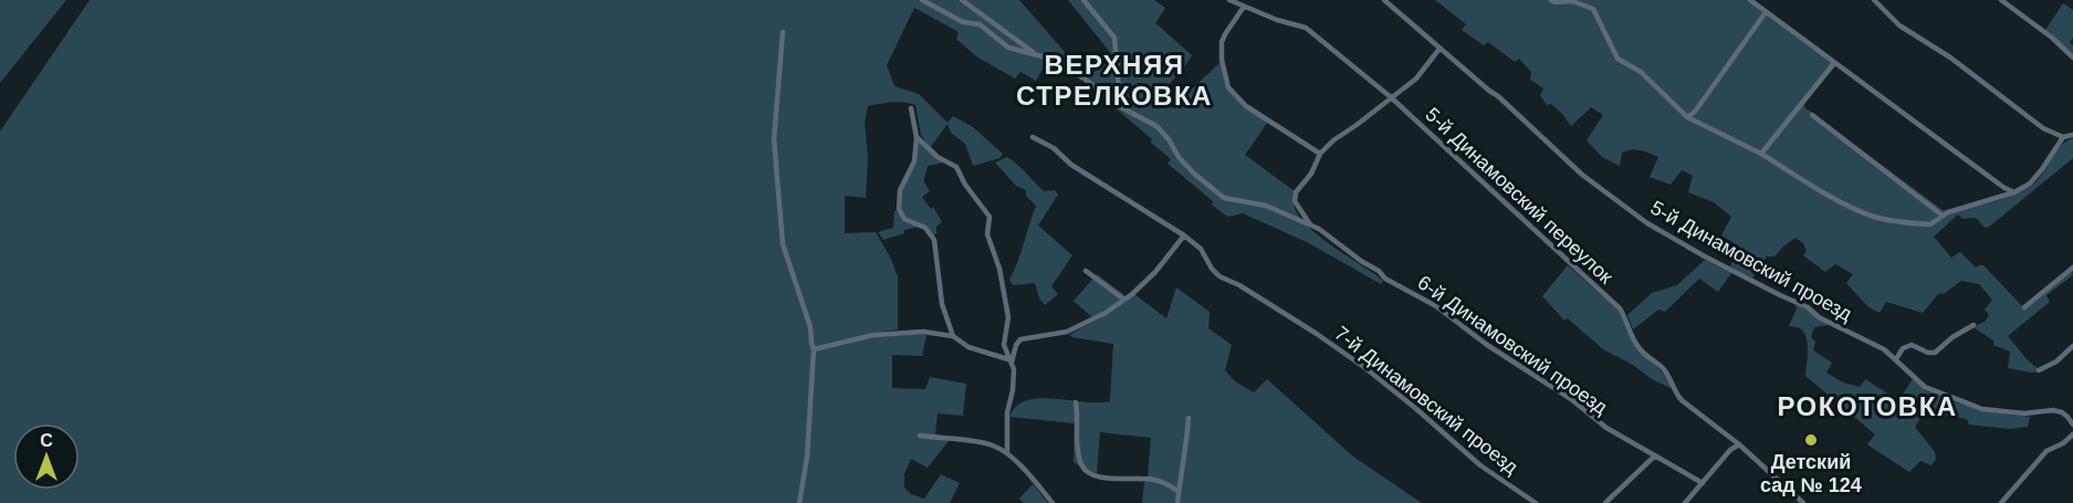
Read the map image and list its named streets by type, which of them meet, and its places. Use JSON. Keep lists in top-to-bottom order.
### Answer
{
  "streets": {
    "street": [
      "5-й Динамовский переулок",
      "5-й Динамовский проезд",
      "6-й Динамовский проезд",
      "7-й Динамовский проезд"
    ]
  },
  "crossings": [
    ["5-й Динамовский переулок", "6-й Динамовский проезд"],
    ["5-й Динамовский проезд", "6-й Динамовский проезд"]
  ],
  "districts": ["ВЕРХНЯЯ СТРЕЛКОВКА", "РОКОТОВКА"],
  "places": ["Детский сад № 124"],
  "north": "top"
}
